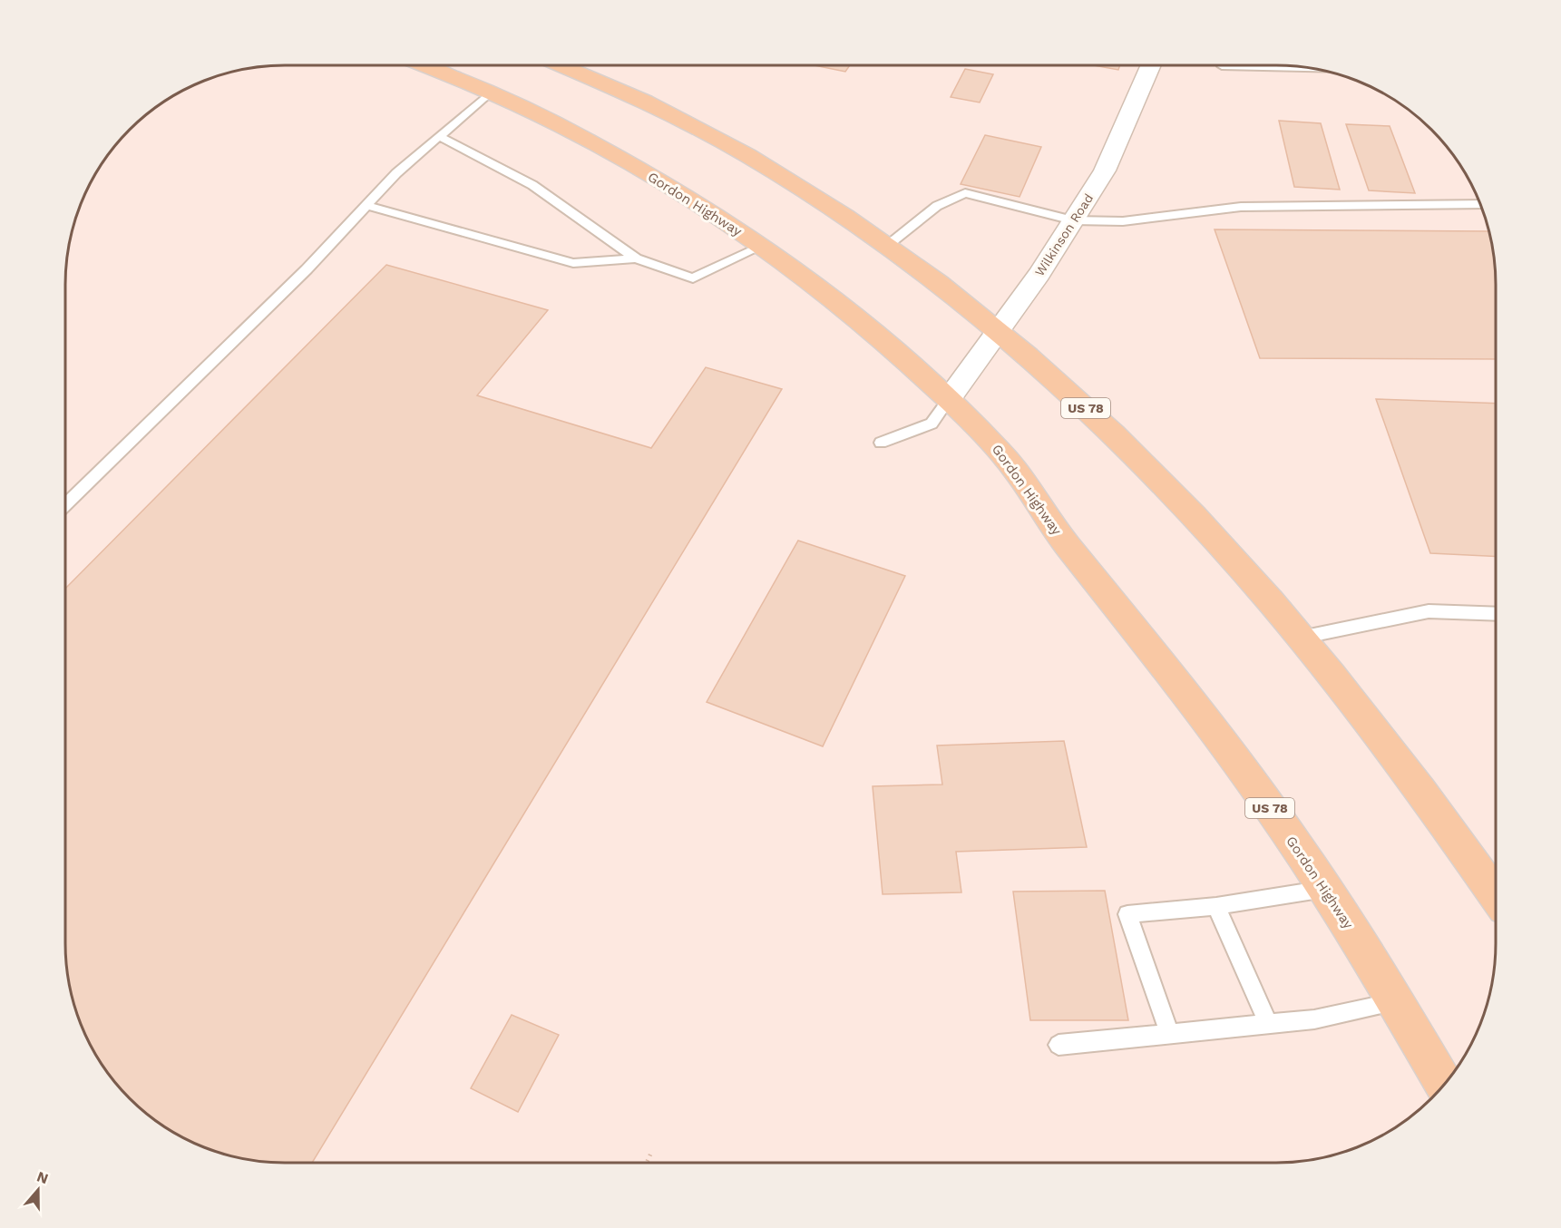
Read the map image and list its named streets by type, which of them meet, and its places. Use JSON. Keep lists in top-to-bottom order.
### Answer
{
  "streets": {
    "highway": ["Gordon Highway", "US 78"],
    "street": ["Wilkinson Road"]
  },
  "crossings": [
    ["Gordon Highway", "Wilkinson Road"],
    ["Wilkinson Road", "US 78"]
  ],
  "north": "top"
}
